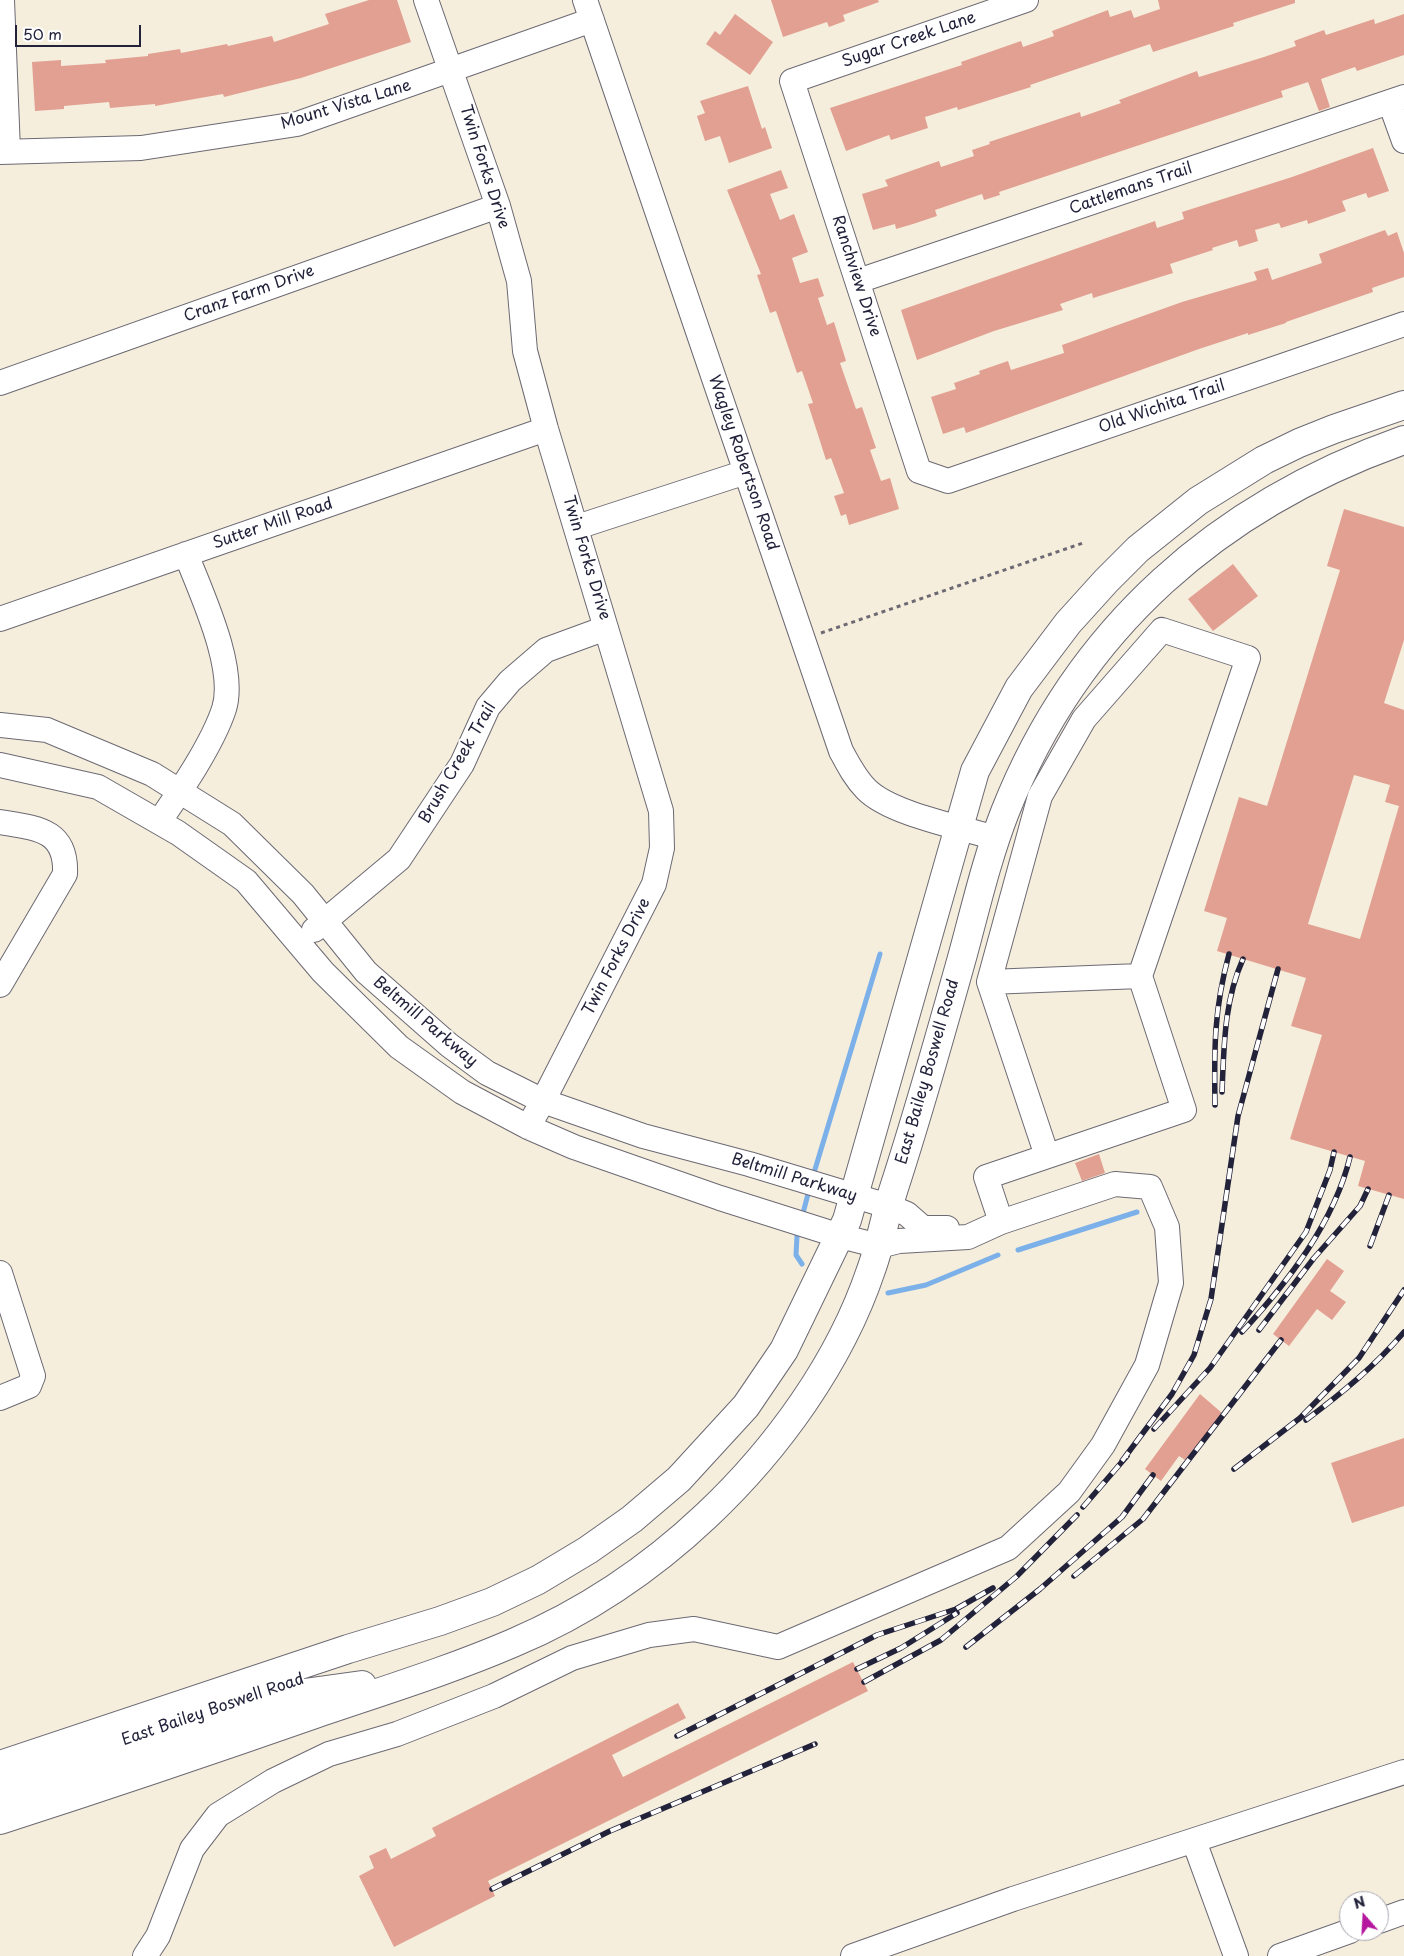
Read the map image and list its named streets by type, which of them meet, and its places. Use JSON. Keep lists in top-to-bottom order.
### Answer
{
  "streets": {
    "main road": ["East Bailey Boswell Road"],
    "street": [
      "Sugar Creek Lane",
      "Mount Vista Lane",
      "Twin Forks Drive",
      "Cattlemans Trail",
      "Ranchview Drive",
      "Cranz Farm Drive",
      "Old Wichita Trail",
      "Wagley Robertson Road",
      "Sutter Mill Road",
      "Brush Creek Trail",
      "Beltmill Parkway"
    ]
  },
  "crossings": [
    ["Sugar Creek Lane", "Ranchview Drive"],
    ["Mount Vista Lane", "Twin Forks Drive"],
    ["Mount Vista Lane", "Wagley Robertson Road"],
    ["Twin Forks Drive", "Cranz Farm Drive"],
    ["Twin Forks Drive", "Sutter Mill Road"],
    ["Twin Forks Drive", "Brush Creek Trail"],
    ["Twin Forks Drive", "Beltmill Parkway"],
    ["Cattlemans Trail", "Ranchview Drive"],
    ["Ranchview Drive", "Old Wichita Trail"],
    ["Wagley Robertson Road", "East Bailey Boswell Road"],
    ["Brush Creek Trail", "Beltmill Parkway"],
    ["Beltmill Parkway", "East Bailey Boswell Road"]
  ],
  "scale_bar": "50 m",
  "north": "top"
}
